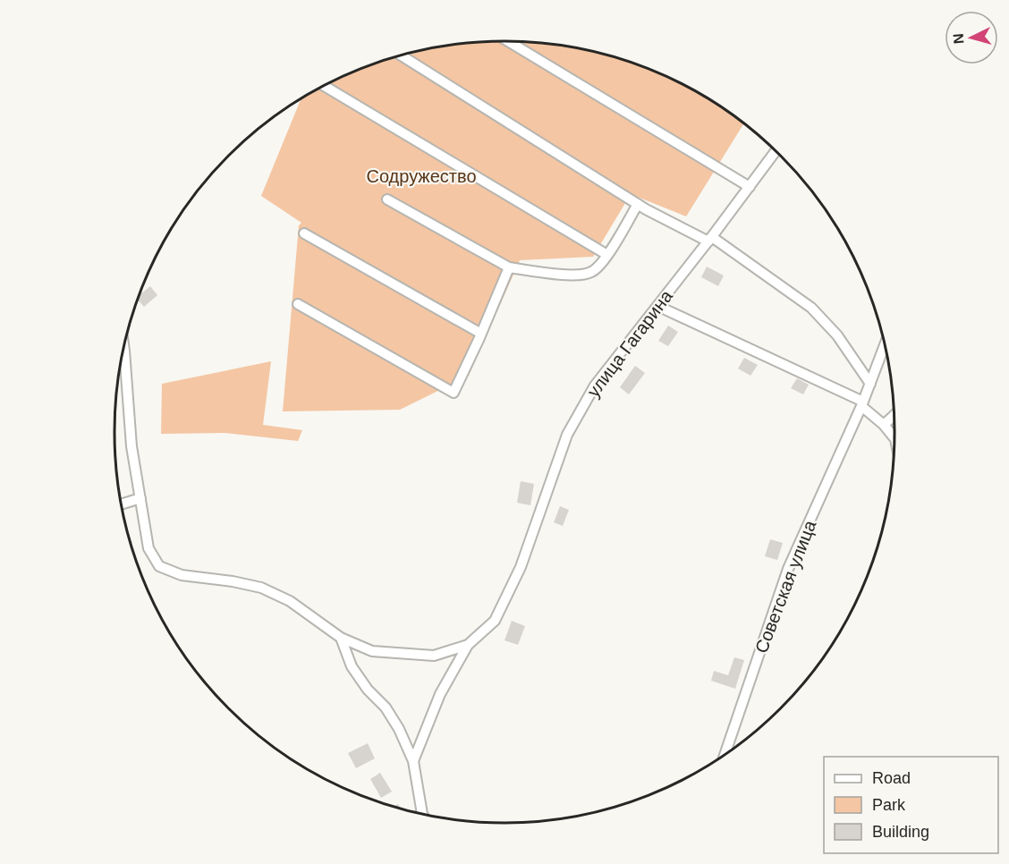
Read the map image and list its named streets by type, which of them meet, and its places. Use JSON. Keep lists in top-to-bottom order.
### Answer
{
  "streets": {
    "street": ["улица Гагарина", "Советская улица"]
  },
  "parks": ["Содружество"],
  "legend": ["Road", "Park", "Building"],
  "north": "left"
}
